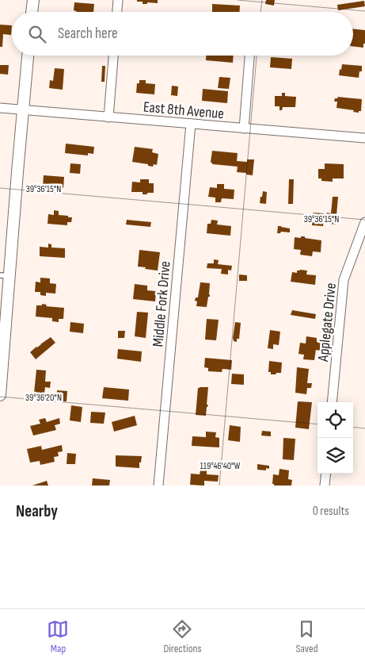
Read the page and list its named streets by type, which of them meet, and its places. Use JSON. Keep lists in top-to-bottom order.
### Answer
{
  "streets": {
    "street": ["East 8th Avenue", "Middle Fork Drive", "Applegate Drive"]
  },
  "crossings": [
    ["East 8th Avenue", "Middle Fork Drive"]
  ],
  "page": {
    "search": "Search here",
    "heading": ["Nearby", "0 results"],
    "nav": ["Map", "Directions", "Saved"]
  },
  "coordinates": ["39°36'15\"N", "39°36'20\"N", "119°46'40\"W"]
}
